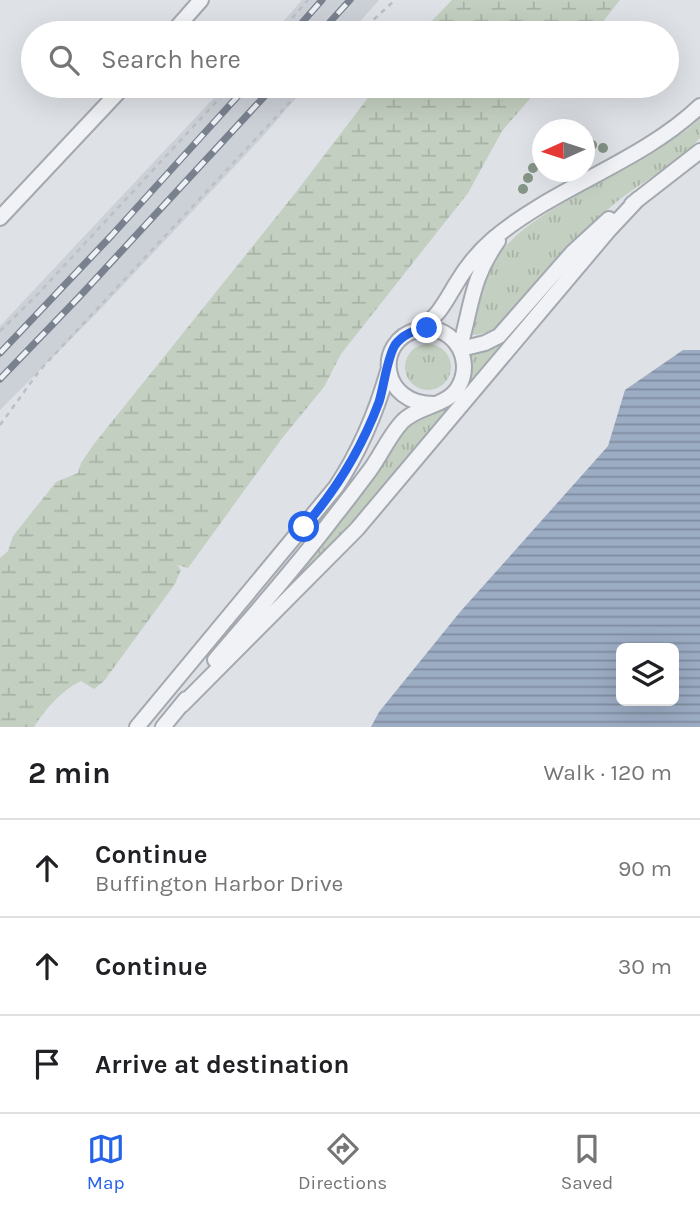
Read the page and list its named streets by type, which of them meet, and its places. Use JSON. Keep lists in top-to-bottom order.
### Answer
{
  "north": "left",
  "page": {
    "search": "Search here",
    "heading": ["2 min", "Walk · 120 m"],
    "list": [
      ["Continue", "Buffington Harbor Drive", "90 m"],
      ["Continue", "30 m"],
      "Arrive at destination"
    ],
    "nav": ["Map", "Directions", "Saved"]
  }
}
